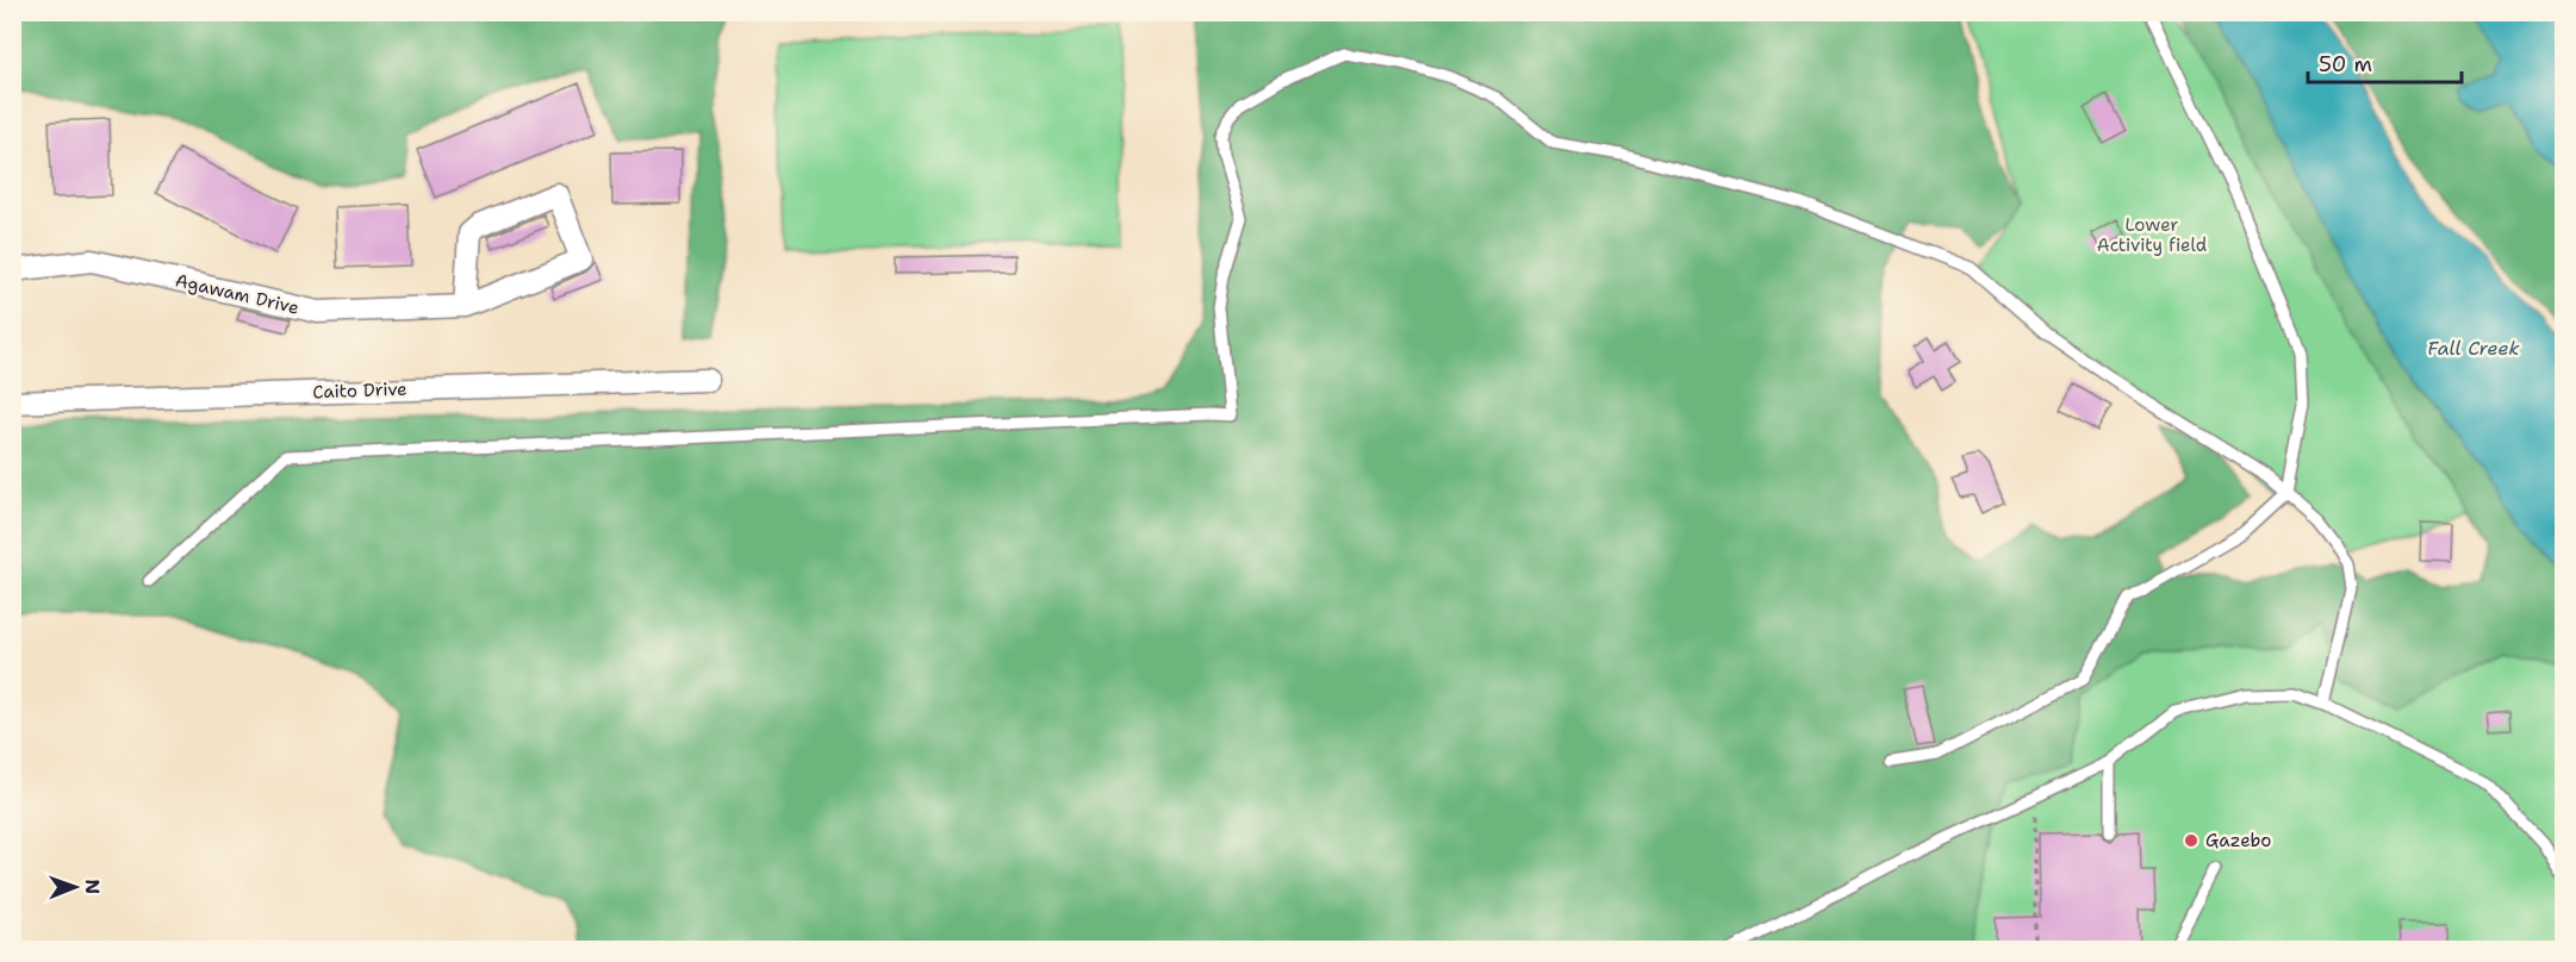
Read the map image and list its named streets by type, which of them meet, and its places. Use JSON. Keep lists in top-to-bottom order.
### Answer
{
  "streets": {
    "street": ["Agawam Drive", "Caito Drive"]
  },
  "water": ["Fall Creek"],
  "parks": ["Lower Activity field"],
  "places": ["Gazebo"],
  "scale_bar": "50 m",
  "north": "right"
}
